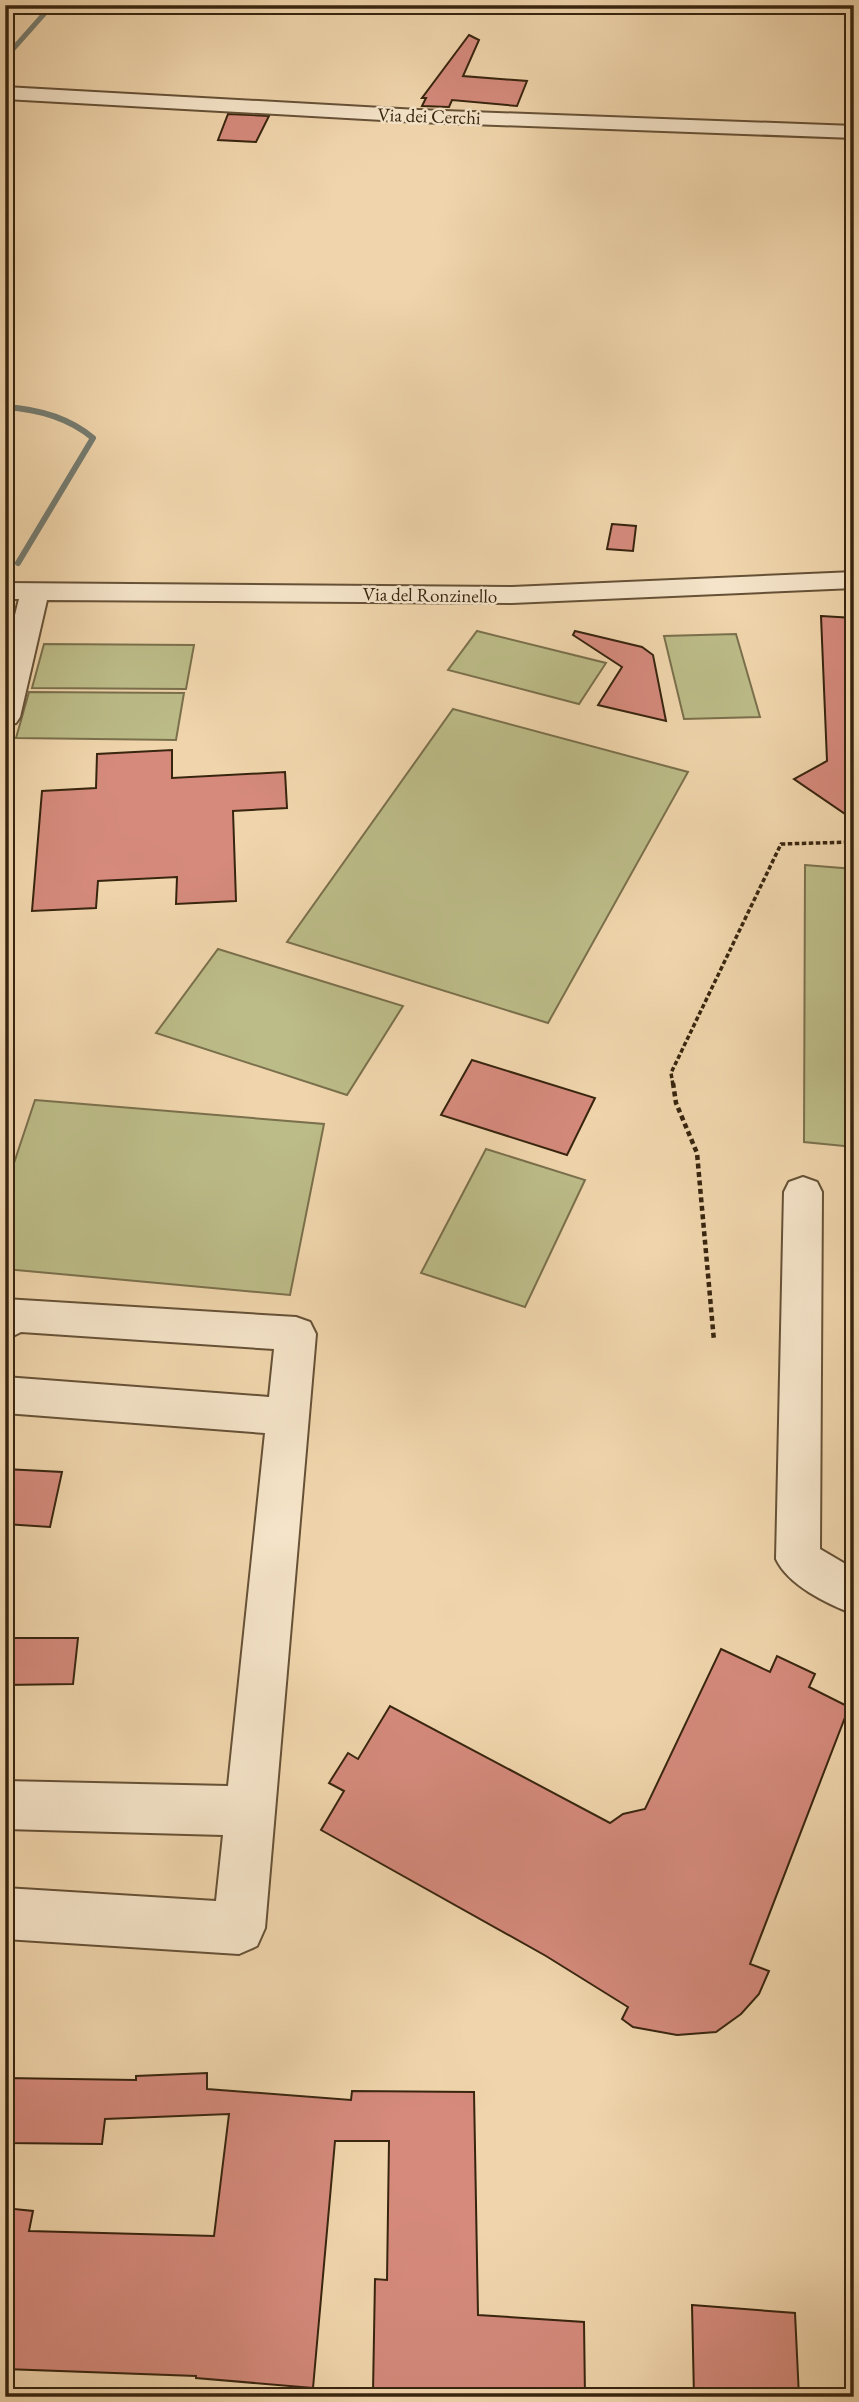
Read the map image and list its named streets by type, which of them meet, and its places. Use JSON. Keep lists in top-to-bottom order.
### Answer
{
  "streets": {
    "street": ["Via dei Cerchi", "Via del Ronzinello"]
  }
}
